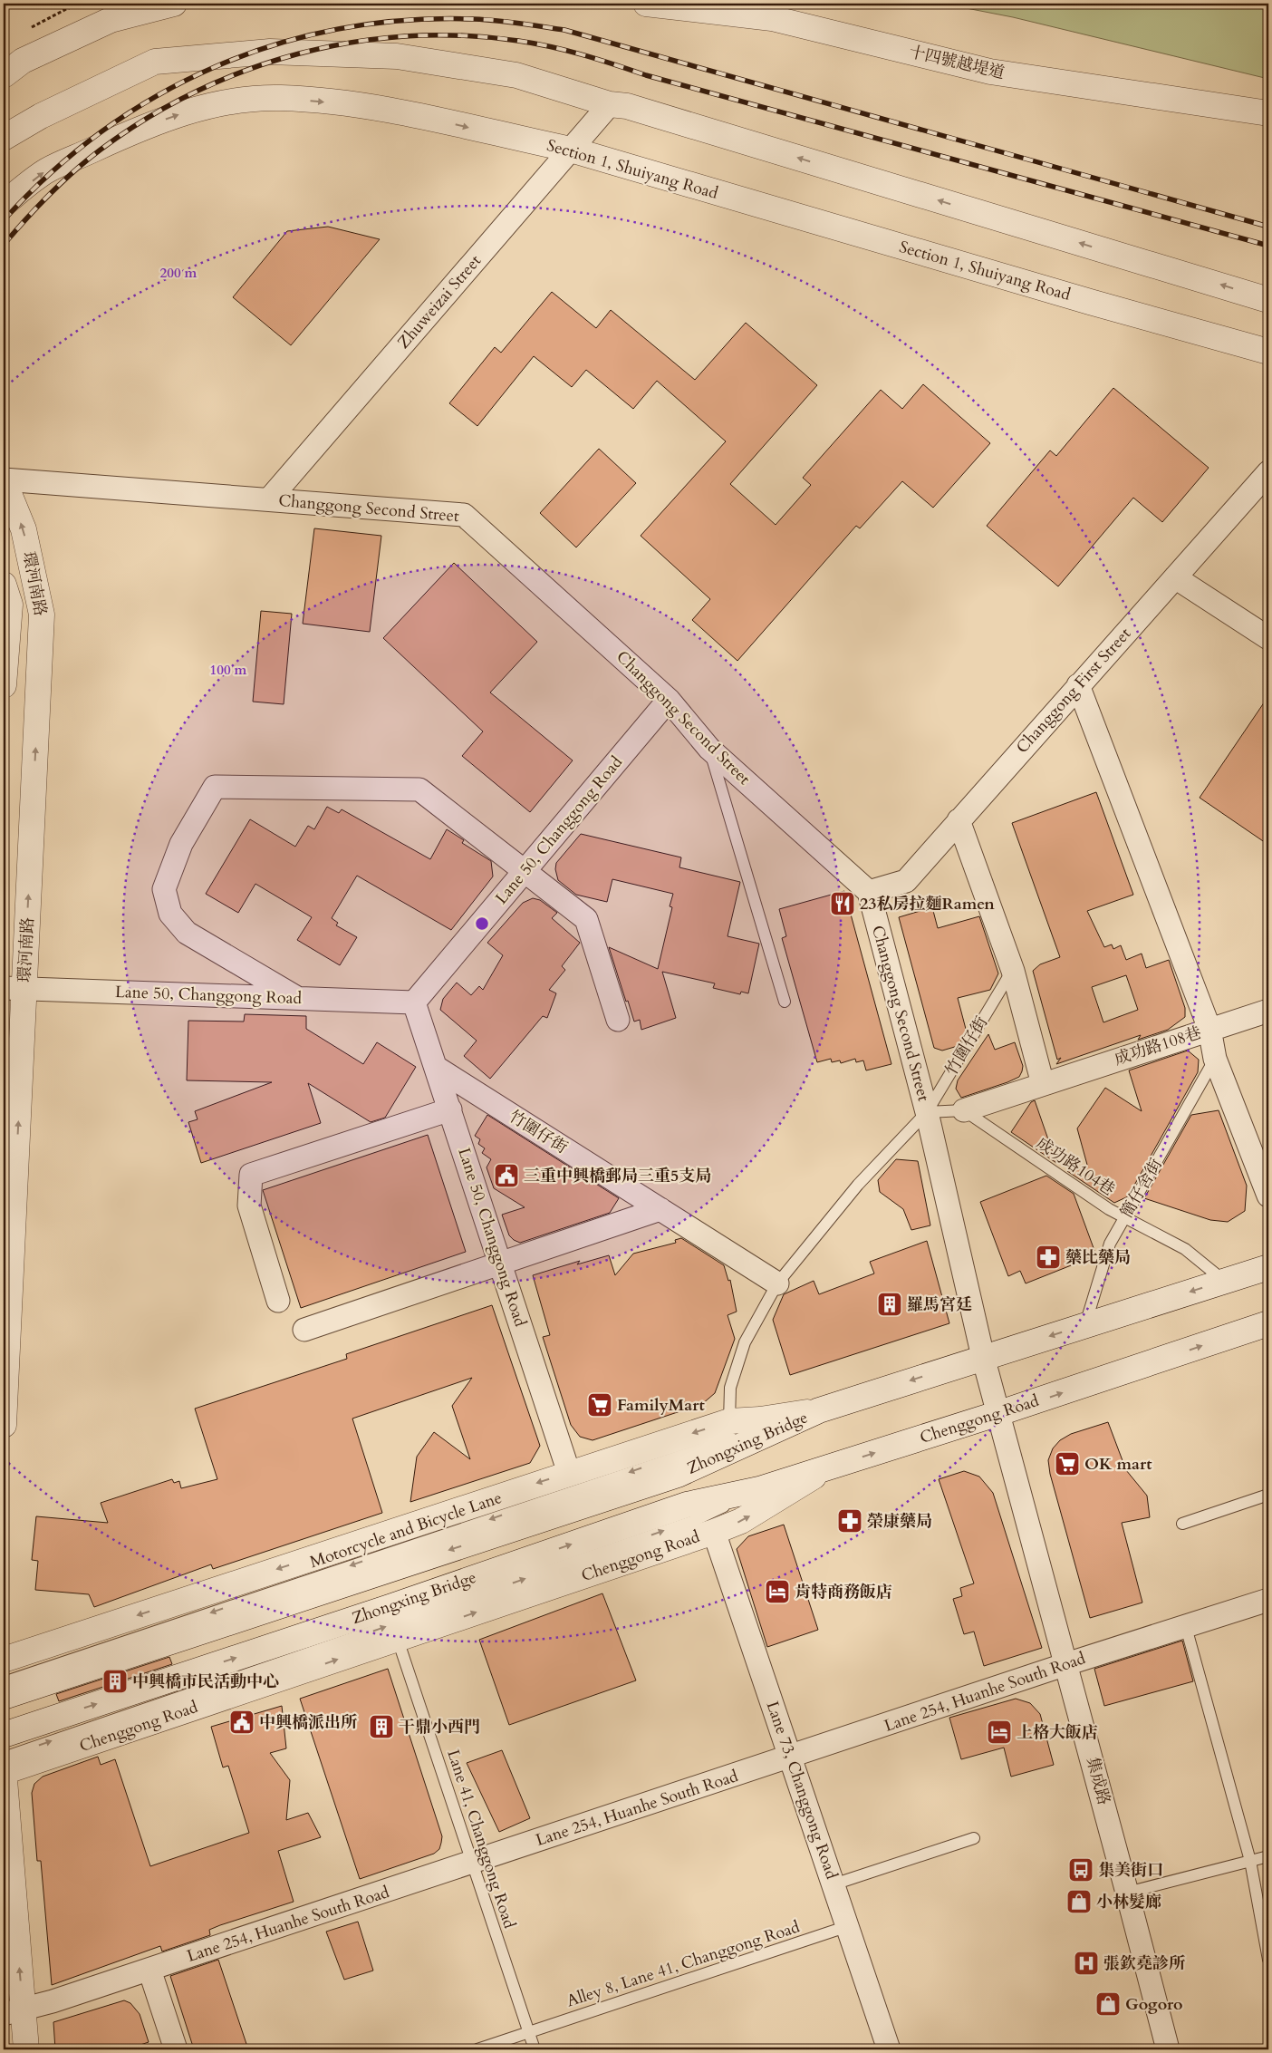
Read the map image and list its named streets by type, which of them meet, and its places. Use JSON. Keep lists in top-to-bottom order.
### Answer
{
  "streets": {
    "street": [
      "十四號越堤道",
      "Section 1, Shuiyang Road",
      "Zhuweizai Street",
      "Changgong Second Street",
      "環河南路",
      "Changgong First Street",
      "Lane 50, Changgong Road",
      "竹圍仔街",
      "成功路108巷",
      "Chenggong Road",
      "Zhongxing Bridge",
      "Lane 254, Huanhe South Road",
      "集成路",
      "Lane 73, Changgong Road"
    ],
    "lane": [
      "成功路104巷",
      "簡仔舍街",
      "Motorcycle and Bicycle Lane",
      "Lane 41, Changgong Road",
      "Alley 8, Lane 41, Changgong Road"
    ]
  },
  "crossings": [
    ["Section 1, Shuiyang Road", "Zhuweizai Street"],
    ["Zhuweizai Street", "Changgong Second Street"],
    ["Changgong Second Street", "環河南路"],
    ["Changgong Second Street", "Changgong First Street"],
    ["Changgong Second Street", "Lane 50, Changgong Road"],
    ["Changgong Second Street", "竹圍仔街"],
    ["Changgong Second Street", "集成路"],
    ["環河南路", "Lane 50, Changgong Road"],
    ["Lane 50, Changgong Road", "竹圍仔街"],
    ["成功路108巷", "成功路104巷"],
    ["成功路108巷", "簡仔舍街"],
    ["成功路104巷", "簡仔舍街"],
    ["Chenggong Road", "Zhongxing Bridge"],
    ["Chenggong Road", "集成路"],
    ["Chenggong Road", "Lane 73, Changgong Road"],
    ["Chenggong Road", "Lane 41, Changgong Road"],
    ["Zhongxing Bridge", "Motorcycle and Bicycle Lane"],
    ["Lane 254, Huanhe South Road", "集成路"],
    ["Lane 254, Huanhe South Road", "Lane 73, Changgong Road"],
    ["Lane 254, Huanhe South Road", "Lane 41, Changgong Road"],
    ["Lane 73, Changgong Road", "Alley 8, Lane 41, Changgong Road"],
    ["Lane 41, Changgong Road", "Alley 8, Lane 41, Changgong Road"]
  ],
  "one_way": ["環河南路"],
  "places": {
    "restaurant": ["23私房拉麵Ramen"],
    "public building": ["三重中興橋郵局三重5支局", "中興橋派出所"],
    "pharmacy": ["藥比藥局", "榮康藥局"],
    "building": ["羅馬宮廷", "中興橋市民活動中心", "干鼎小西門"],
    "supermarket": ["FamilyMart", "OK mart"],
    "hotel": ["肯特商務飯店", "上格大飯店"],
    "bus stop": ["集美街口"],
    "shop": ["小林髮廊", "Gogoro"],
    "hospital": ["張欽堯診所"]
  },
  "rings": ["200 m", "100 m"]
}
